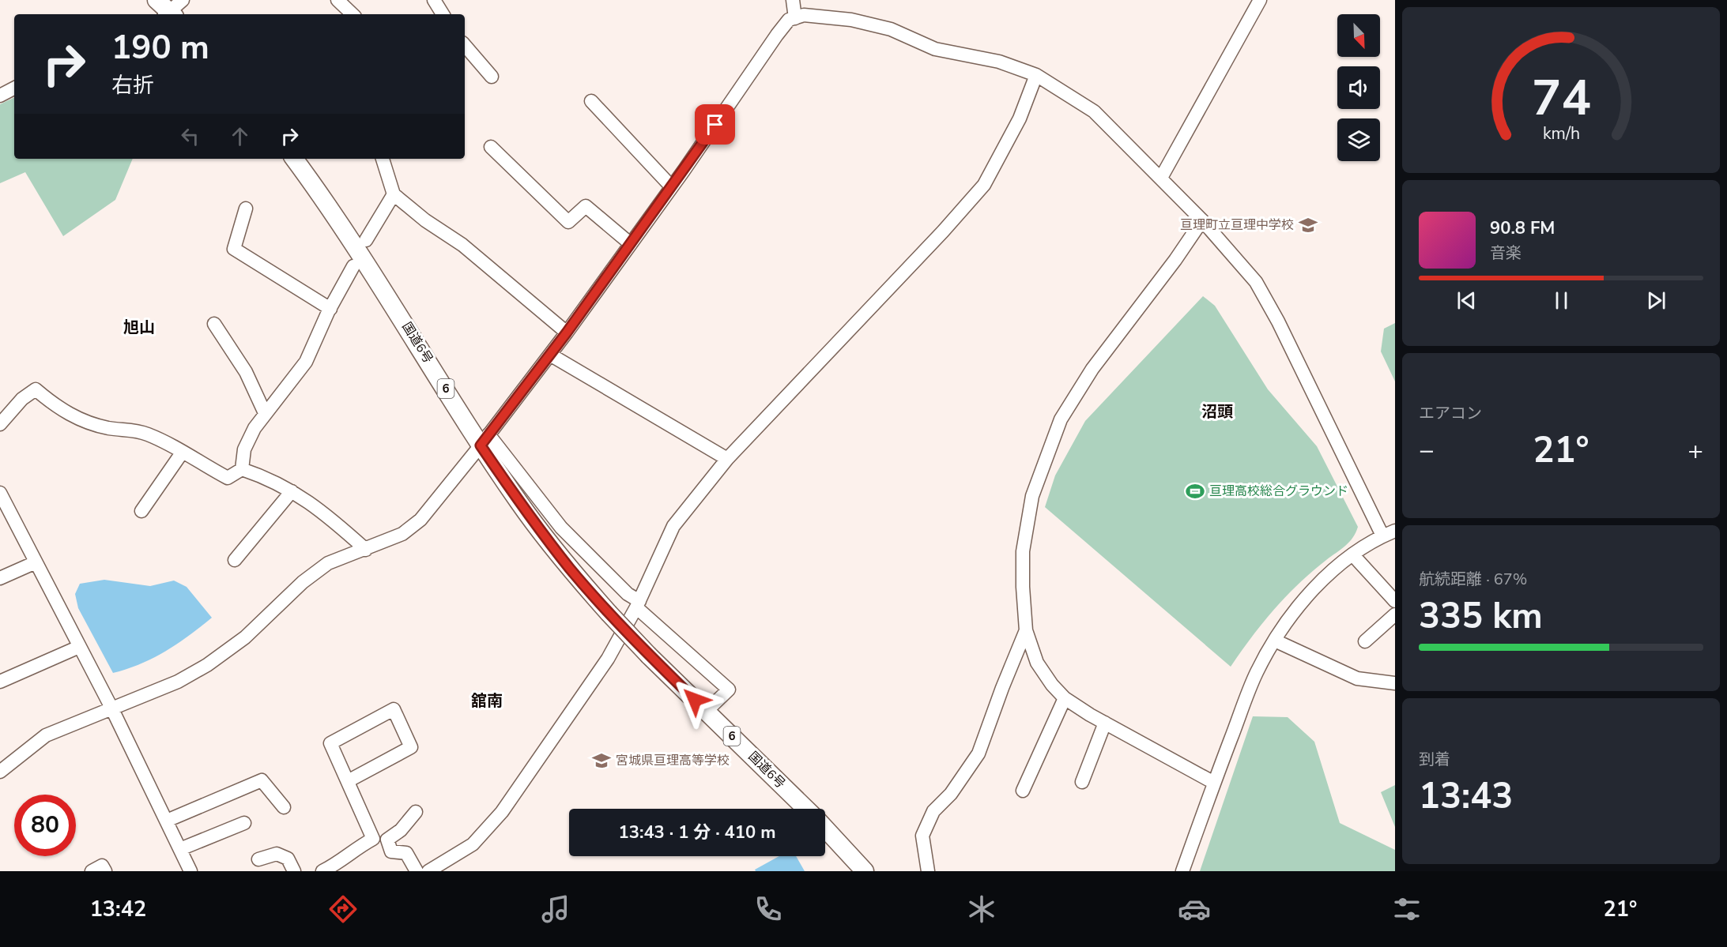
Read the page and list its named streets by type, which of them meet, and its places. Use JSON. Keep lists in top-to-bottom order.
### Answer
{
  "streets": {
    "highway": ["国道6号", "6"]
  },
  "districts": ["旭山", "沼頭", "舘南"],
  "places": {
    "school or university": ["亘理町立亘理中学校", "宮城県亘理高等学校"],
    "sports": ["亘理高校総合グラウンド"]
  },
  "north": "bottom right",
  "page": {
    "turn": ["190 m", "右折"],
    "song": ["90.8 FM", "音楽"],
    "tile": [
      "エアコン",
      ["航続距離 · 67%", "335 km"],
      ["到着", "13:43"]
    ],
    "heat": ["−", "21°", "+"],
    "limit": "80",
    "trip": "13:43 · 1 分 · 410 m",
    "tabs": ["13:42", "21°"],
    "gauge": ["74", "km/h"]
  }
}
